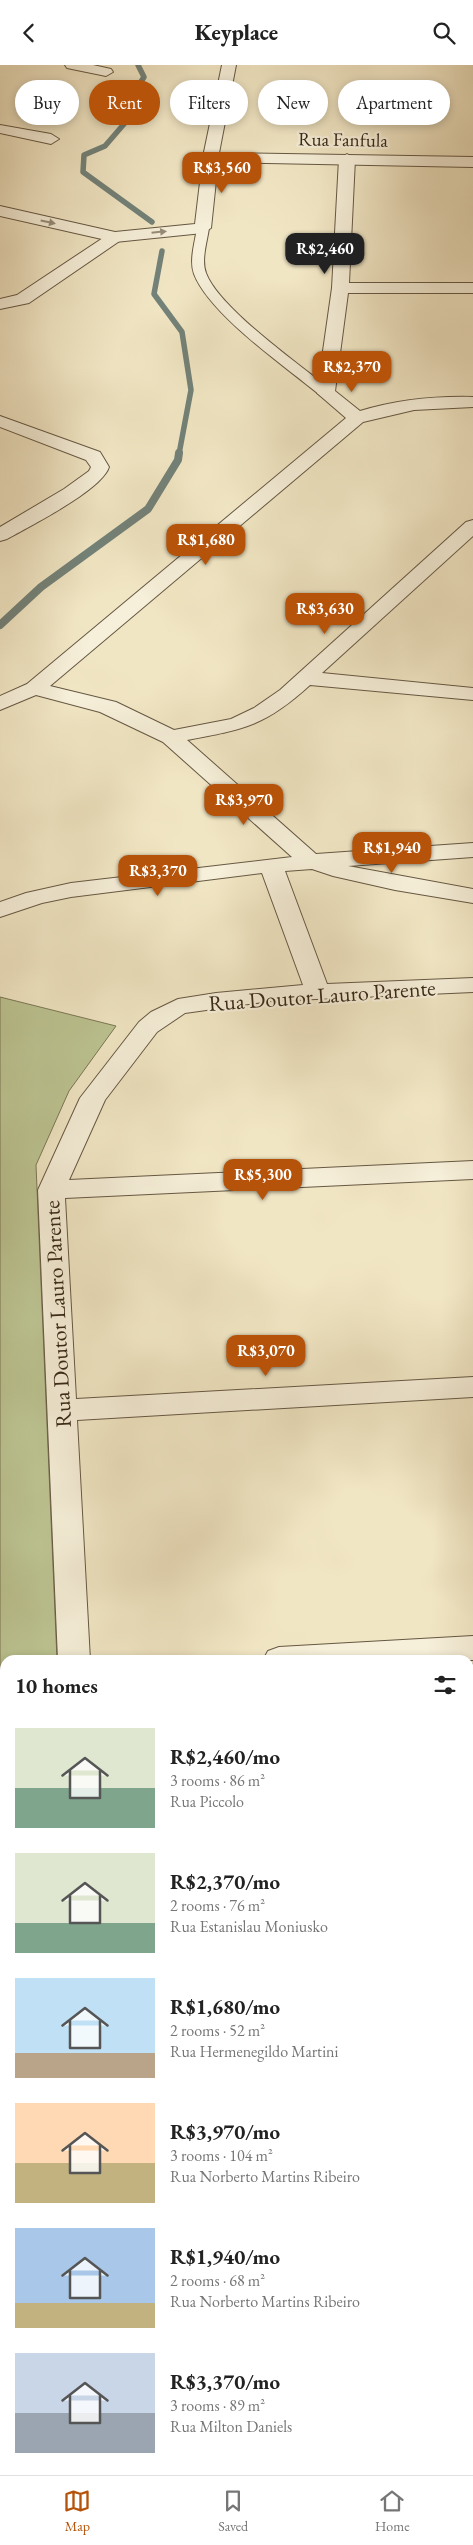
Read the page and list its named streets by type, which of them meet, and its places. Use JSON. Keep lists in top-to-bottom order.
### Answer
{
  "streets": {
    "street": ["Rua Fanfula", "Rua Doutor Lauro Parente"]
  },
  "page": {
    "header": "Keyplace",
    "chip": [
      "Buy",
      "Rent",
      "Filters",
      "New",
      "Apartment"
    ],
    "price": [
      "R$3,560",
      "R$2,460",
      "R$2,370",
      "R$1,680",
      "R$3,630",
      "R$3,970",
      "R$1,940",
      "R$3,370",
      "R$5,300",
      "R$3,070"
    ],
    "heading": "10 homes",
    "list": [
      {
        "name": "R$2,460/mo",
        "note": "3 rooms · 86 m² · Rua Piccolo"
      },
      {
        "name": "R$2,370/mo",
        "note": "2 rooms · 76 m² · Rua Estanislau Moniusko"
      },
      {
        "name": "R$1,680/mo",
        "note": "2 rooms · 52 m² · Rua Hermenegildo Martini"
      },
      {
        "name": "R$3,970/mo",
        "note": "3 rooms · 104 m² · Rua Norberto Martins Ribeiro"
      },
      {
        "name": "R$1,940/mo",
        "note": "2 rooms · 68 m² · Rua Norberto Martins Ribeiro"
      },
      {
        "name": "R$3,370/mo",
        "note": "3 rooms · 89 m² · Rua Milton Daniels"
      }
    ],
    "tabs": ["Map", "Saved", "Home"]
  }
}
